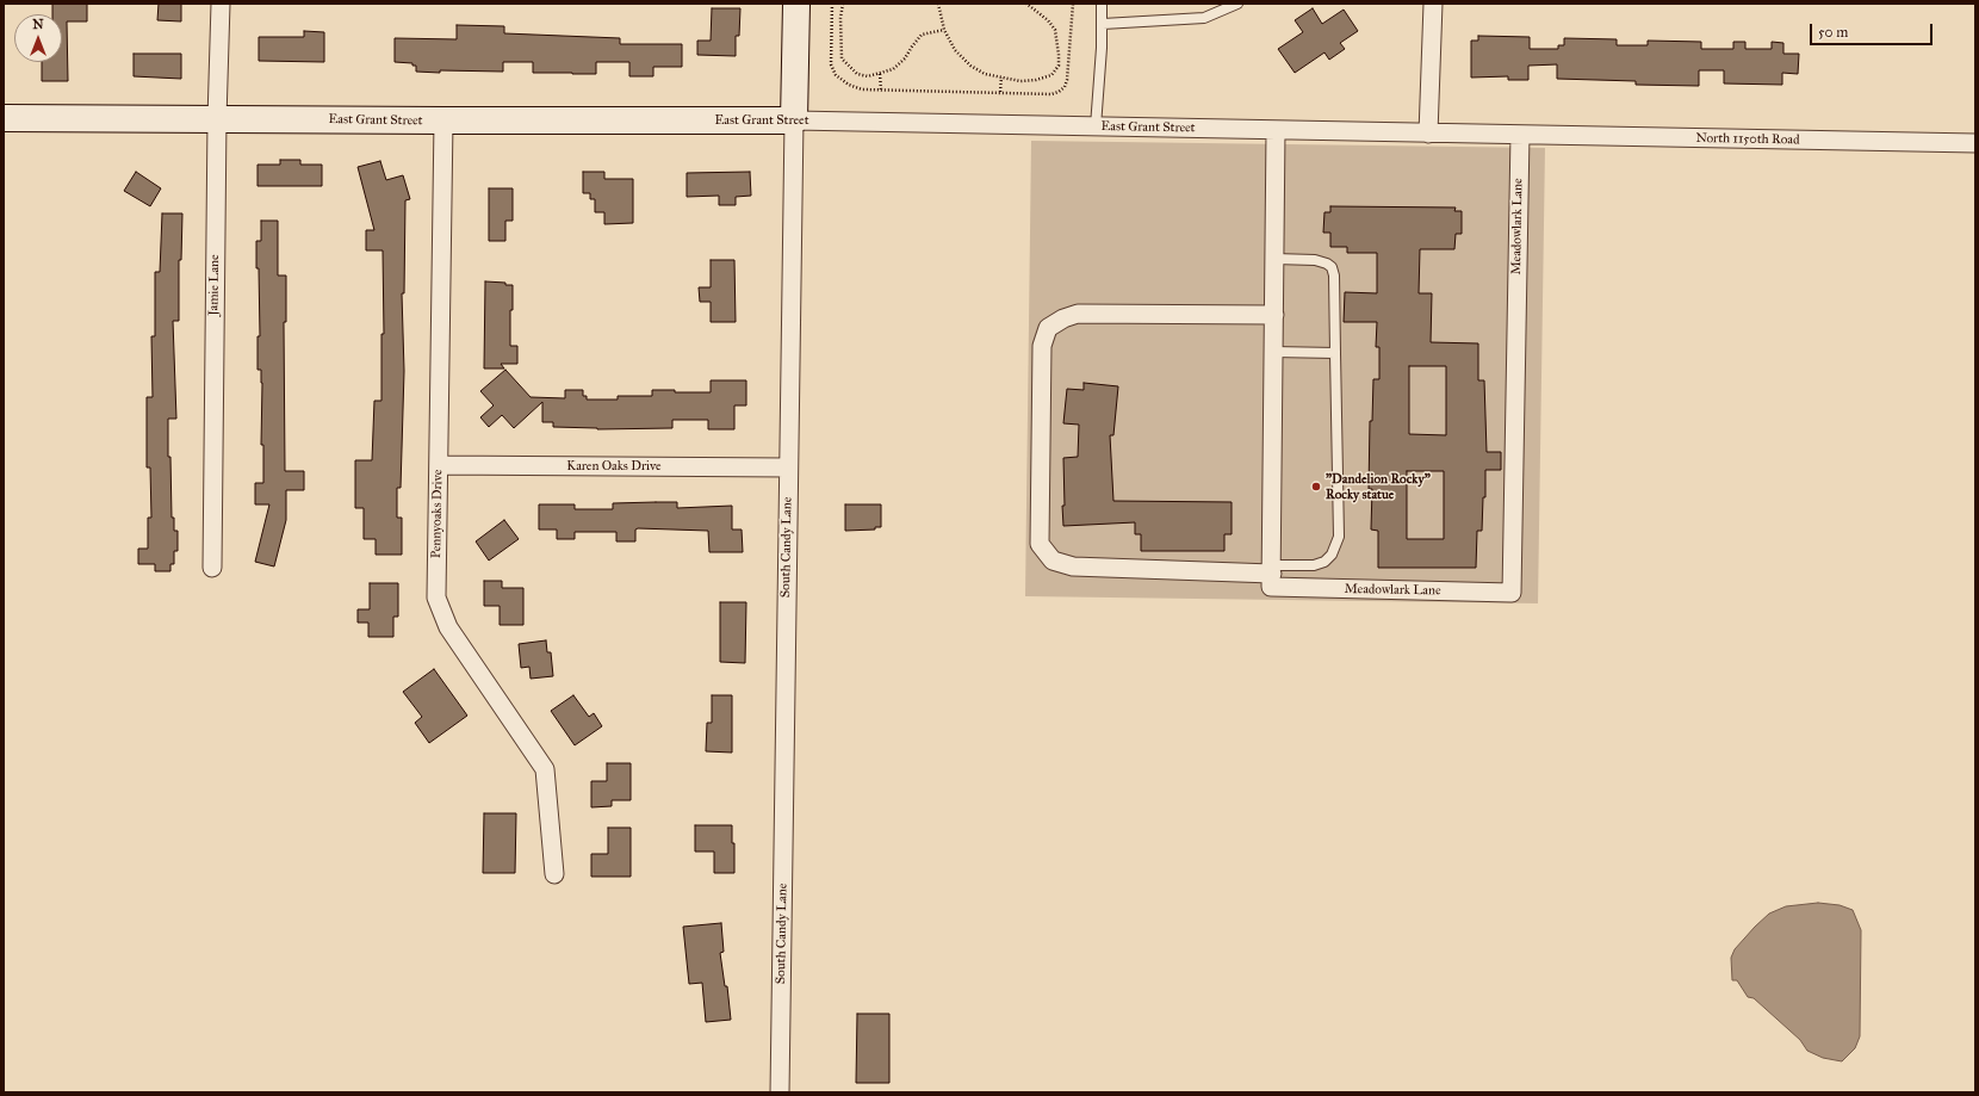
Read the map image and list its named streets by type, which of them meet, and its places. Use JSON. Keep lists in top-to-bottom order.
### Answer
{
  "streets": {
    "main road": ["East Grant Street", "South Candy Lane"],
    "street": [
      "North 1150th Road",
      "Meadowlark Lane",
      "Jamie Lane",
      "Karen Oaks Drive",
      "Pennyoaks Drive"
    ]
  },
  "crossings": [
    ["East Grant Street", "North 1150th Road"],
    ["East Grant Street", "Meadowlark Lane"],
    ["East Grant Street", "Jamie Lane"],
    ["East Grant Street", "Pennyoaks Drive"],
    ["East Grant Street", "South Candy Lane"],
    ["North 1150th Road", "Meadowlark Lane"],
    ["Karen Oaks Drive", "Pennyoaks Drive"],
    ["Karen Oaks Drive", "South Candy Lane"]
  ],
  "places": ["\"Dandelion Rocky\" Rocky statue"],
  "scale_bar": "50 m",
  "north": "top"
}
